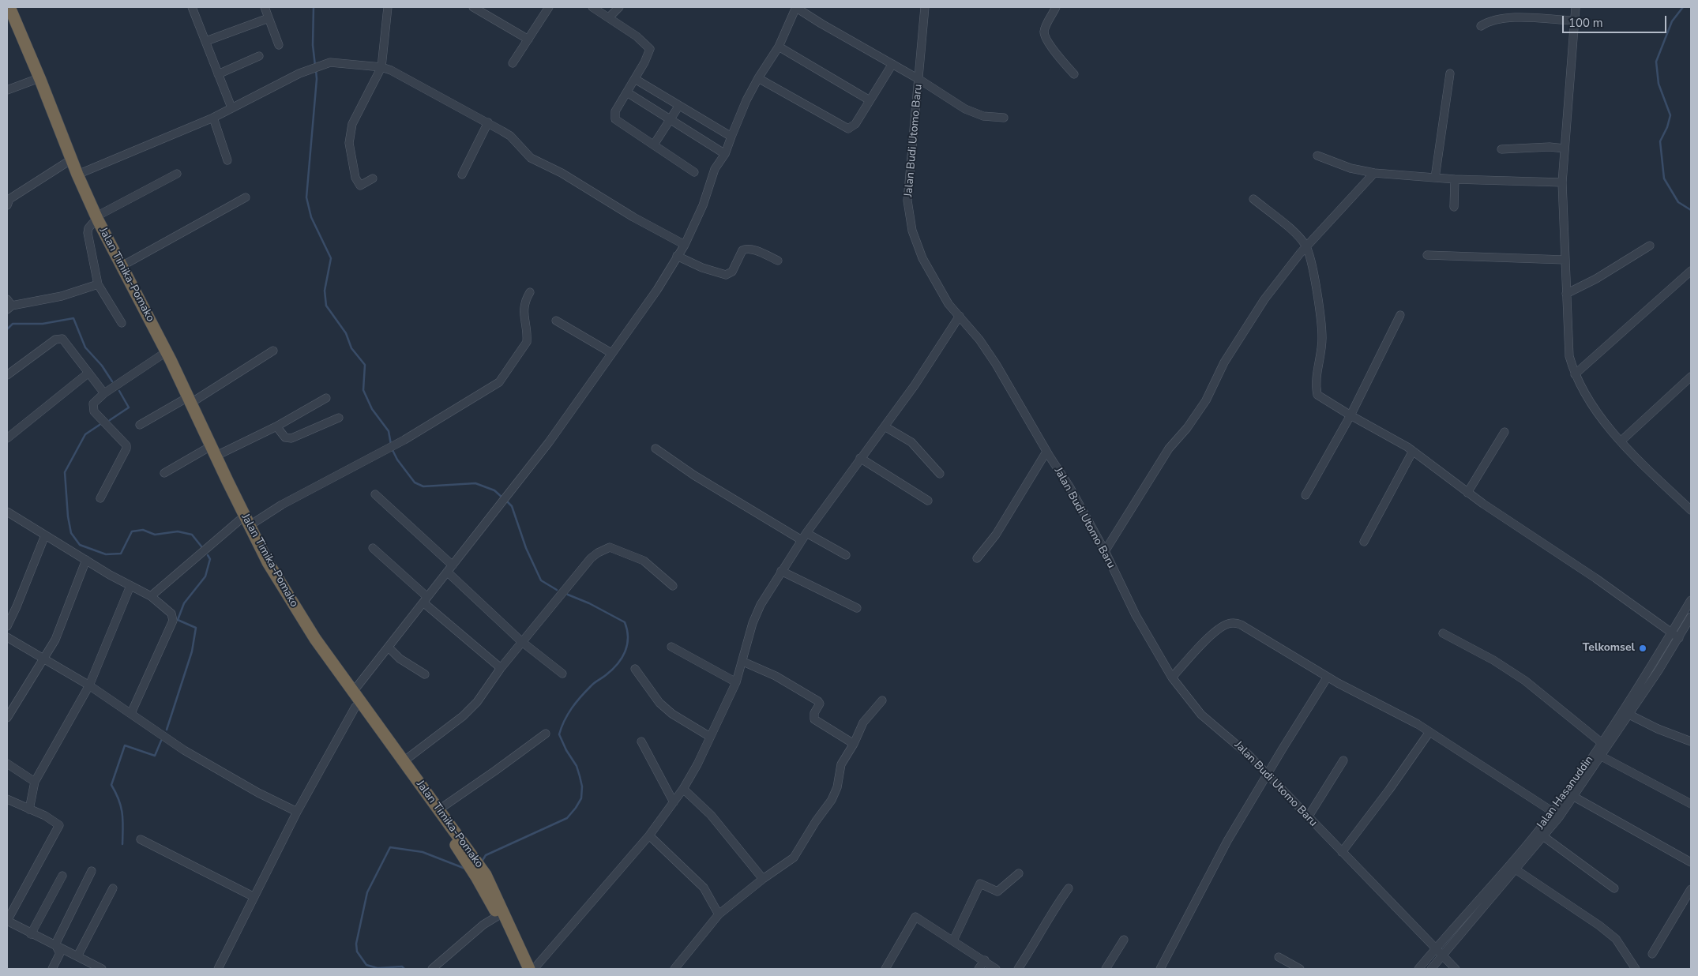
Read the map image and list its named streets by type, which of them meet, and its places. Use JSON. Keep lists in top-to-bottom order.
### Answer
{
  "streets": {
    "highway": ["Jalan Timika-Pomako"],
    "street": ["Jalan Budi Utomo Baru", "Jalan Hasanuddin"]
  },
  "crossings": [
    ["Jalan Budi Utomo Baru", "Jalan Hasanuddin"]
  ],
  "places": ["Telkomsel"],
  "scale_bar": "100 m"
}
